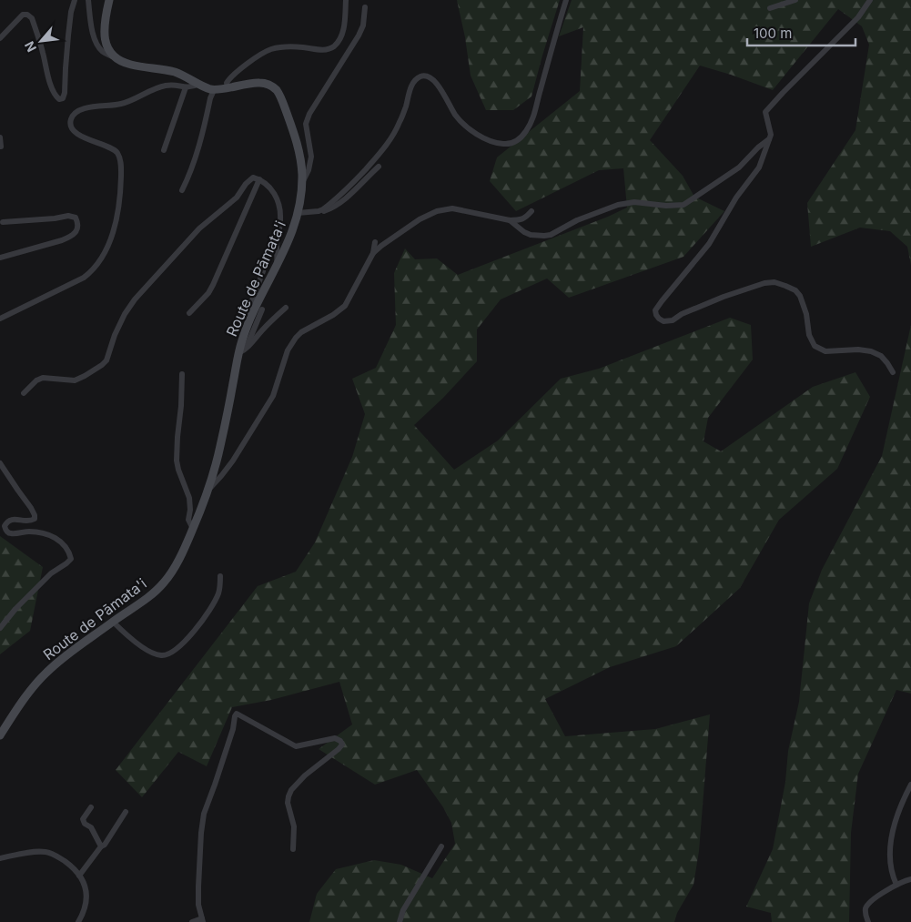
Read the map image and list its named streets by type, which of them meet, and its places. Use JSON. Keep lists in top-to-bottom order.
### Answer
{
  "streets": {
    "main road": ["Route de Pāmata'i"]
  },
  "scale_bar": "100 m",
  "north": "bottom left"
}
